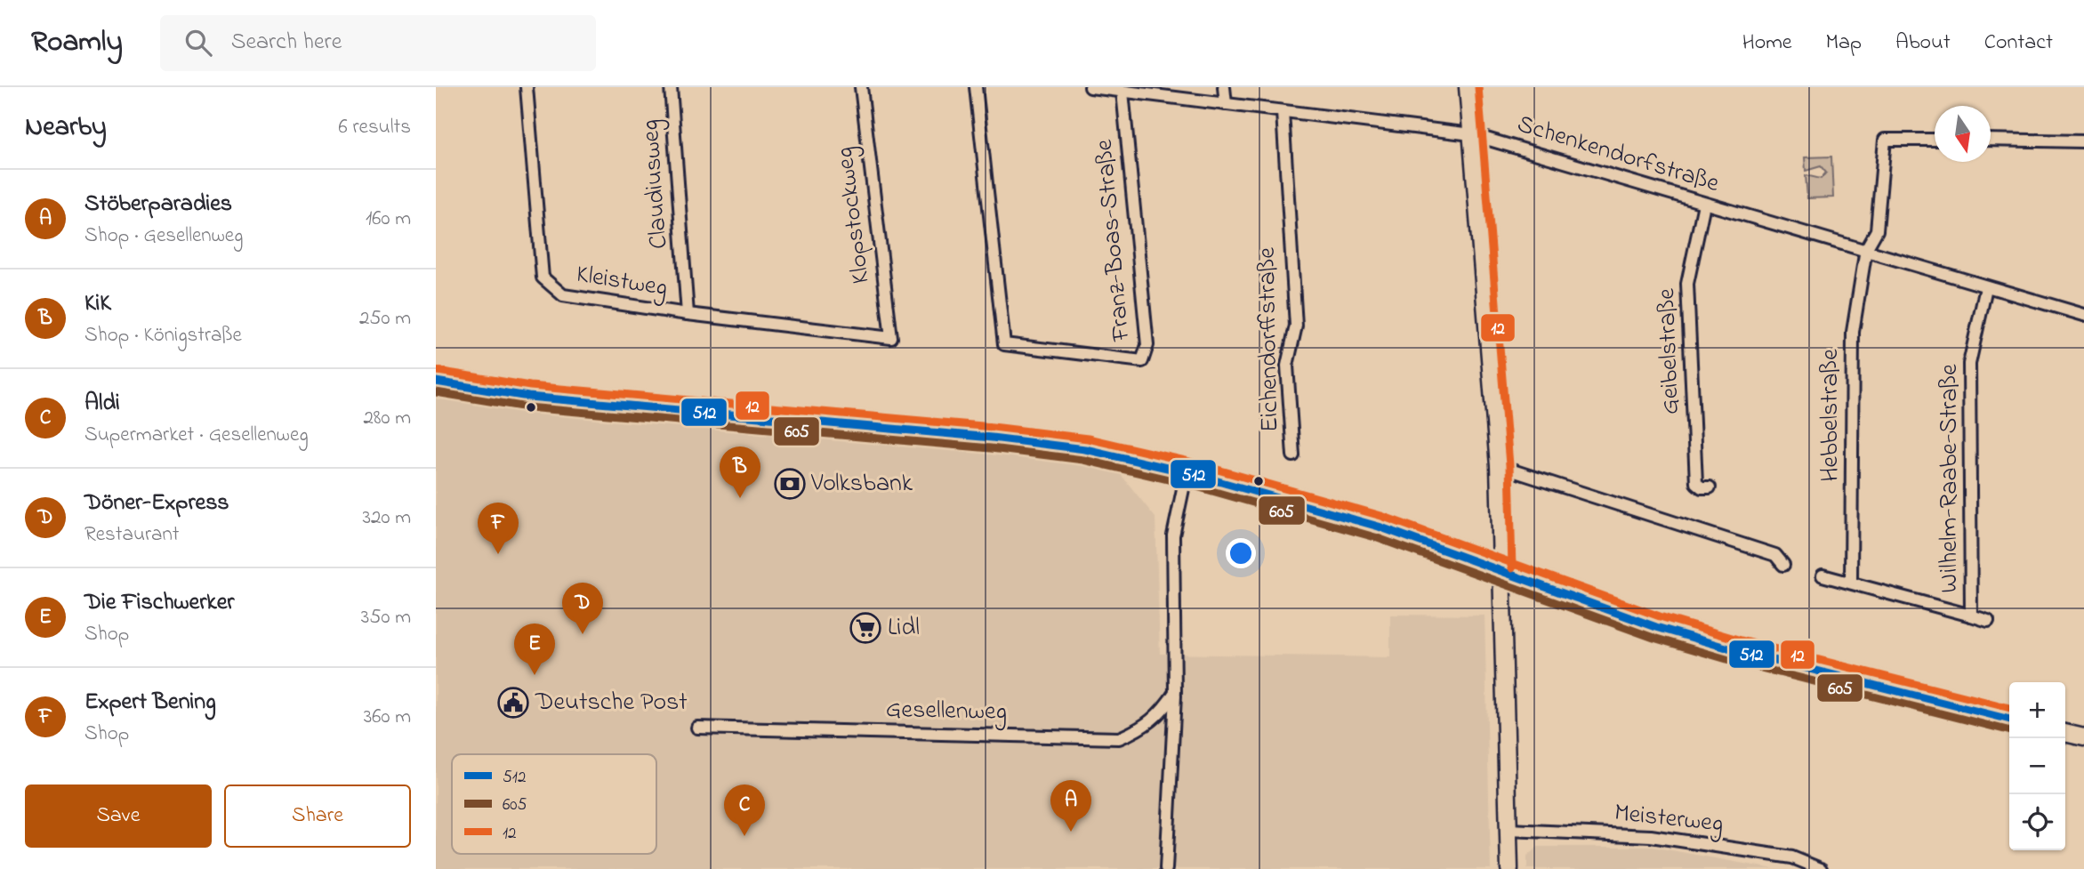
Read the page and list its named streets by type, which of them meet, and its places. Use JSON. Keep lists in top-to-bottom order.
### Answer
{
  "streets": {
    "street": [
      "Schenkendorfstraße",
      "Claudiusweg",
      "Klopstockweg",
      "Franz-Boas-Straße",
      "Kleistweg",
      "Eichendorffstraße",
      "Geibelstraße",
      "Hebbelstraße",
      "Wilhelm-Raabe-Straße",
      "Gesellenweg",
      "Meisterweg"
    ]
  },
  "crossings": [
    ["Schenkendorfstraße", "Franz-Boas-Straße"],
    ["Schenkendorfstraße", "Eichendorffstraße"],
    ["Schenkendorfstraße", "Geibelstraße"],
    ["Schenkendorfstraße", "Hebbelstraße"],
    ["Schenkendorfstraße", "Wilhelm-Raabe-Straße"],
    ["Claudiusweg", "Kleistweg"],
    ["Klopstockweg", "Kleistweg"]
  ],
  "places": {
    "bank": ["Volksbank"],
    "supermarket": ["Lidl"],
    "public building": ["Deutsche Post"]
  },
  "lines": ["transit line 12", "transit line 512", "transit line 605"],
  "legend": ["512", "605", "12"],
  "north": "bottom",
  "page": {
    "header": "Roamly",
    "search": "Search here",
    "nav": [
      "Home",
      "Map",
      "About",
      "Contact"
    ],
    "heading": ["Nearby", "6 results"],
    "list": [
      {
        "mark": "A",
        "name": "Stöberparadies",
        "note": "Shop · Gesellenweg",
        "value": "160 m"
      },
      {
        "mark": "B",
        "name": "KiK",
        "note": "Shop · Königstraße",
        "value": "250 m"
      },
      {
        "mark": "C",
        "name": "Aldi",
        "note": "Supermarket · Gesellenweg",
        "value": "280 m"
      },
      {
        "mark": "D",
        "name": "Döner-Express",
        "note": "Restaurant",
        "value": "320 m"
      },
      {
        "mark": "E",
        "name": "Die Fischwerker",
        "note": "Shop",
        "value": "350 m"
      },
      {
        "mark": "F",
        "name": "Expert Bening",
        "note": "Shop",
        "value": "360 m"
      }
    ],
    "pins": [
      "B",
      "F",
      "D",
      "E",
      "A",
      "C"
    ],
    "map_buttons": ["+", "−"],
    "buttons": ["Save", "Share"]
  }
}
